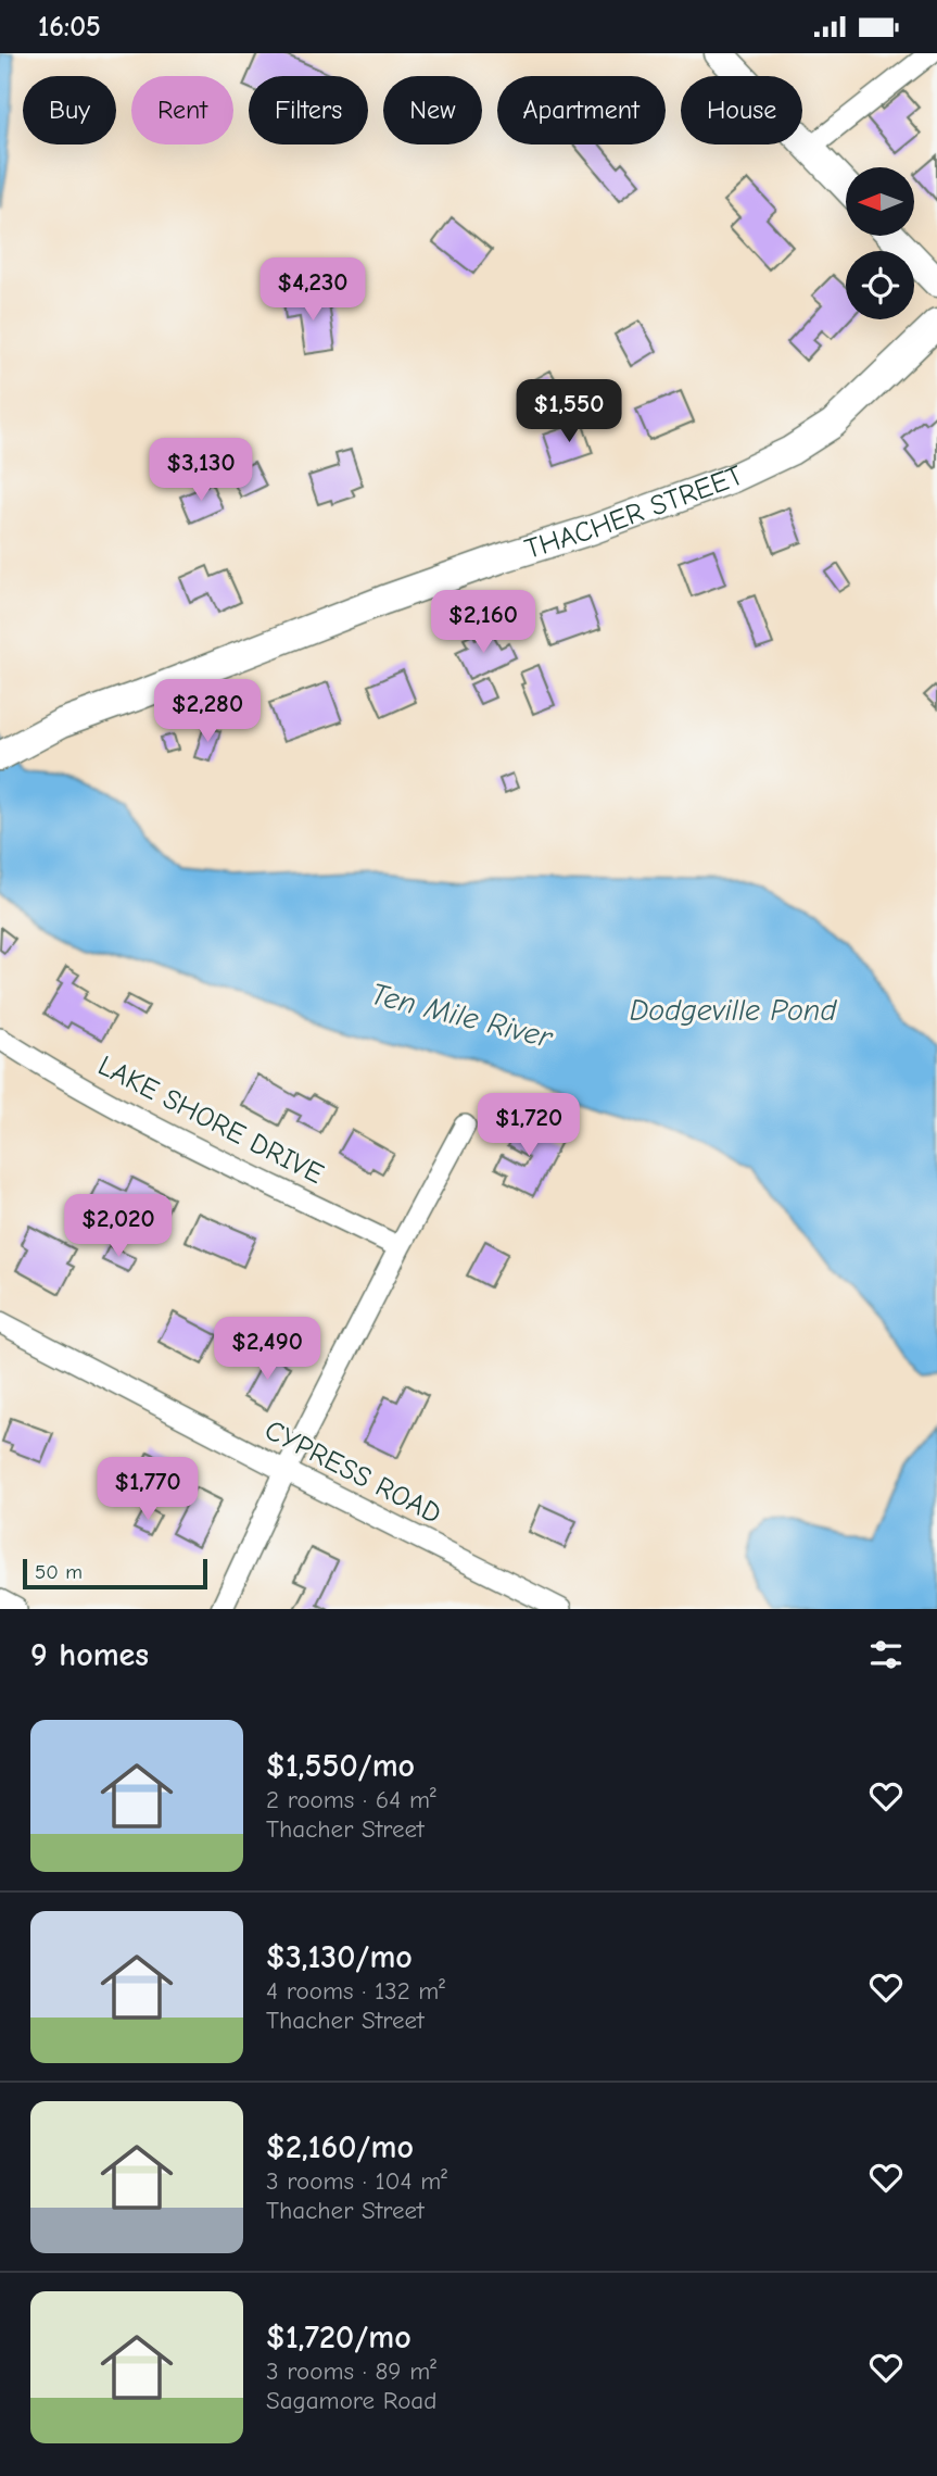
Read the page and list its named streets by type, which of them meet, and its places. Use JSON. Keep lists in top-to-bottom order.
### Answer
{
  "streets": {
    "main road": ["THACHER STREET"],
    "street": ["LAKE SHORE DRIVE", "CYPRESS ROAD"]
  },
  "water": ["Dodgeville Pond", "Ten Mile River"],
  "scale_bar": "50 m",
  "north": "left",
  "page": {
    "status": "16:05",
    "chip": [
      "Buy",
      "Rent",
      "Filters",
      "New",
      "Apartment",
      "House"
    ],
    "price": [
      "$4,230",
      "$1,550",
      "$3,130",
      "$2,160",
      "$2,280",
      "$1,720",
      "$2,020",
      "$2,490",
      "$1,770"
    ],
    "scale": "50 m",
    "heading": "9 homes",
    "list": [
      {
        "name": "$1,550/mo",
        "note": "2 rooms · 64 m² · Thacher Street"
      },
      {
        "name": "$3,130/mo",
        "note": "4 rooms · 132 m² · Thacher Street"
      },
      {
        "name": "$2,160/mo",
        "note": "3 rooms · 104 m² · Thacher Street"
      },
      {
        "name": "$1,720/mo",
        "note": "3 rooms · 89 m² · Sagamore Road"
      }
    ]
  }
}
